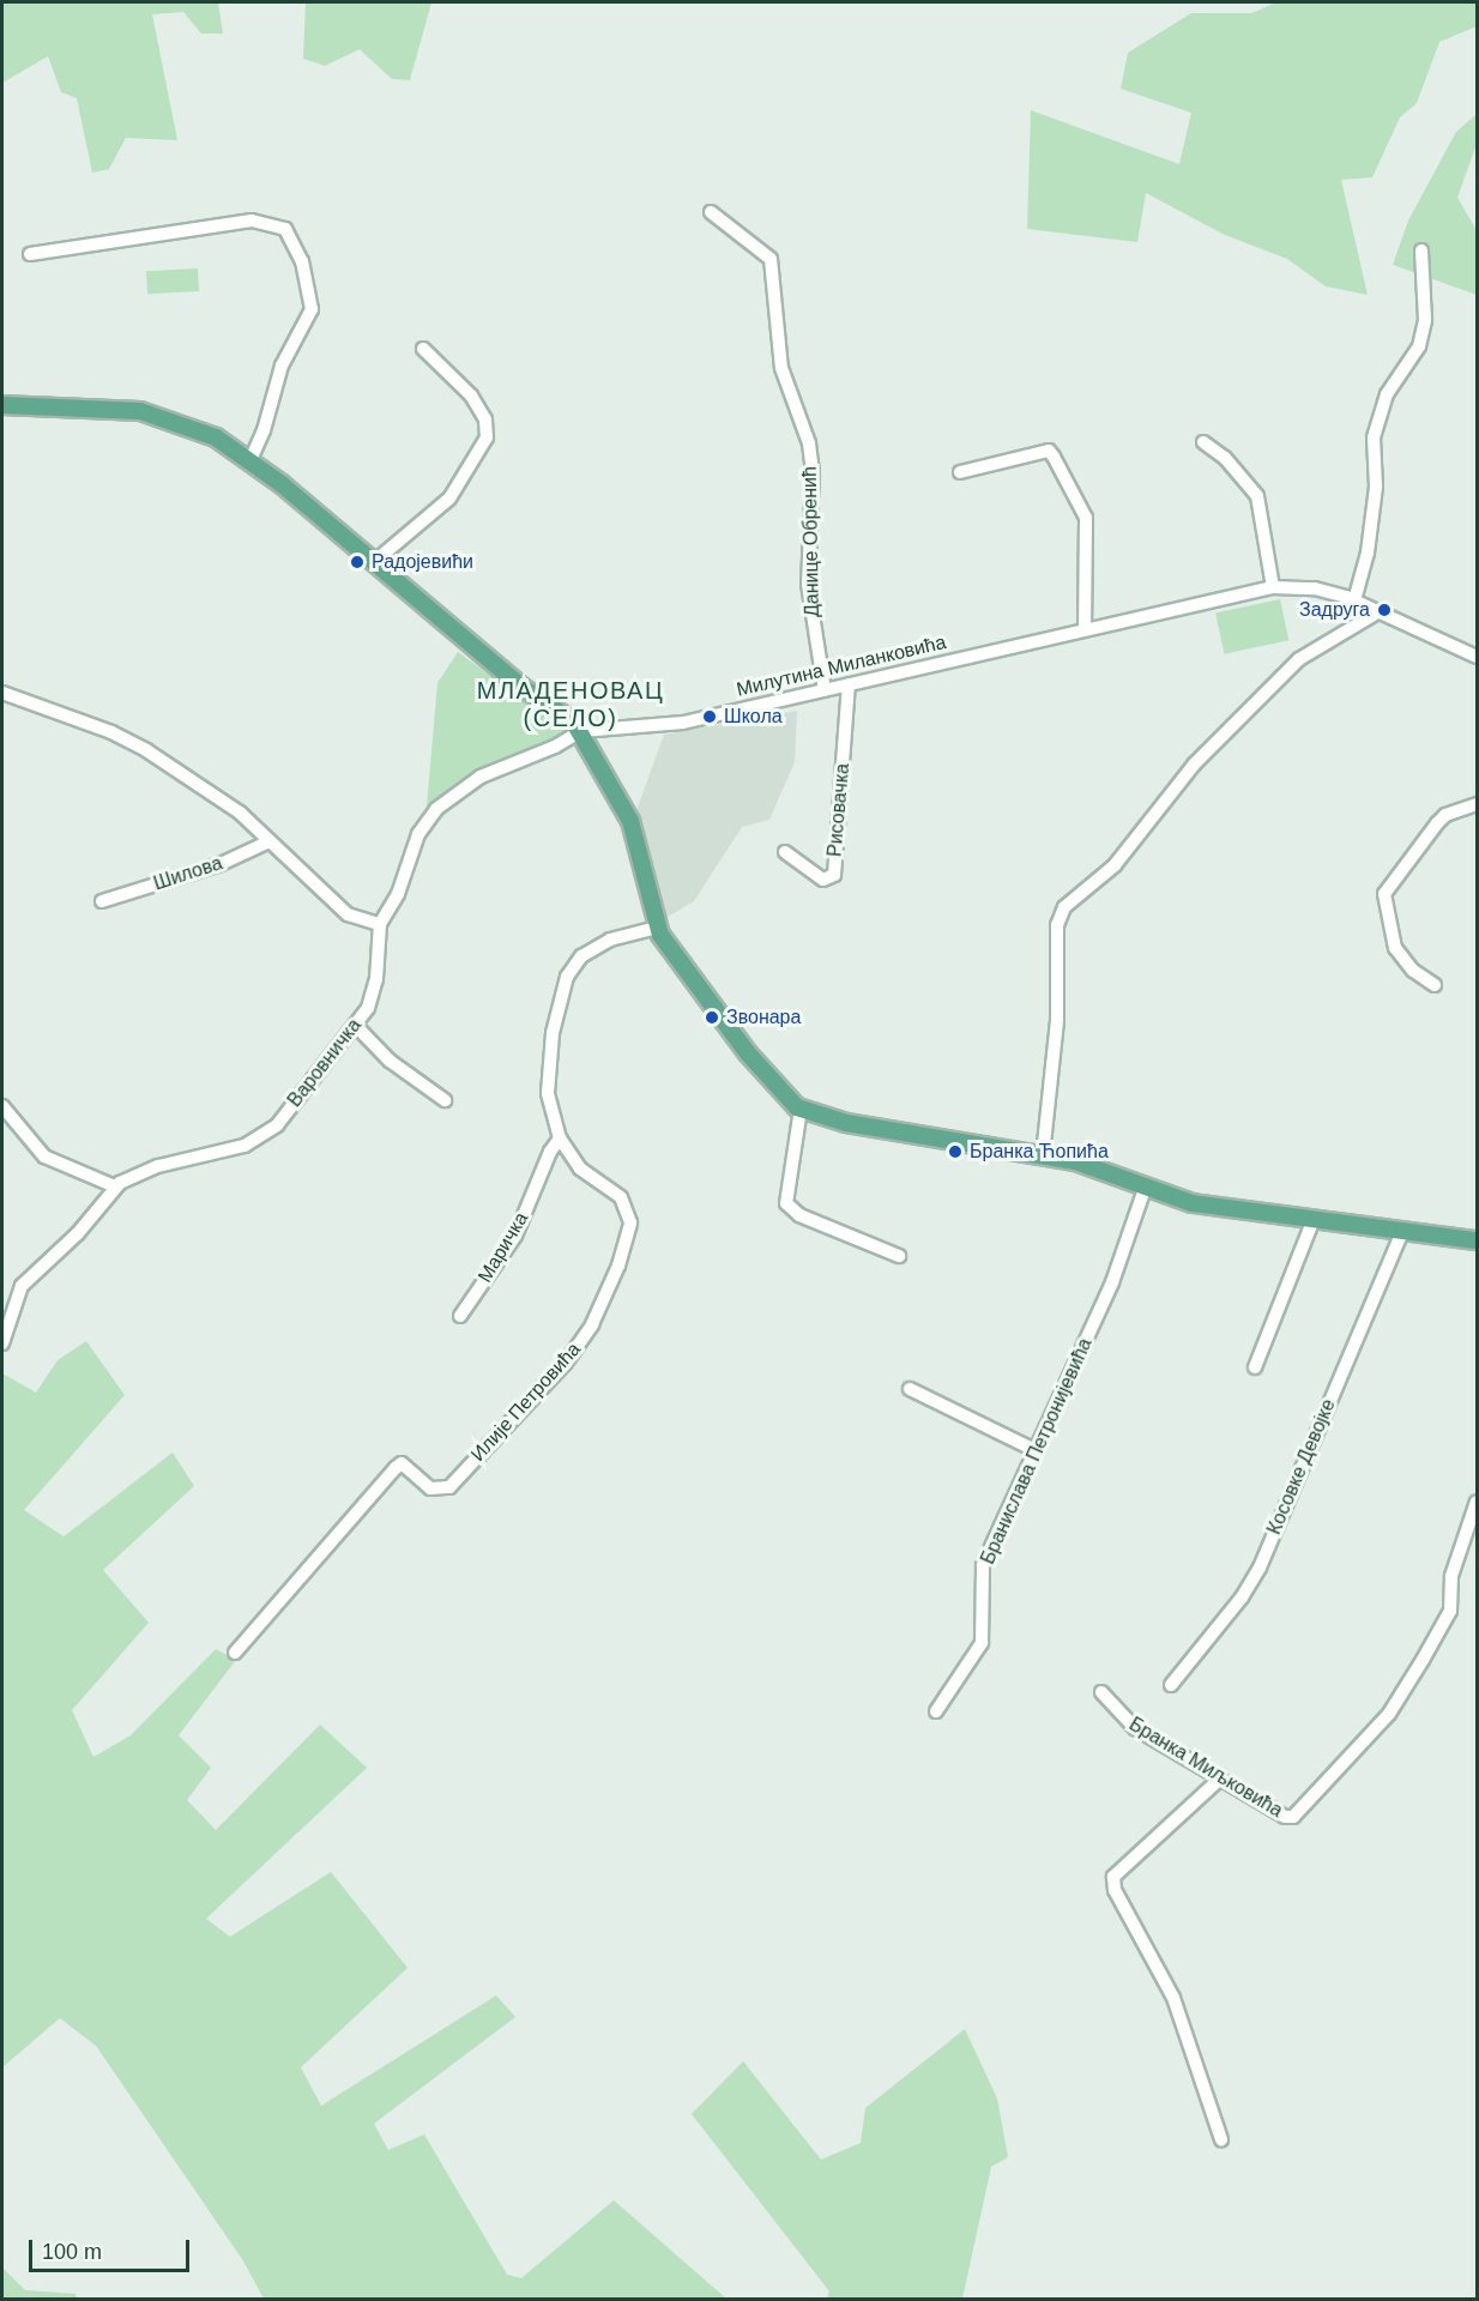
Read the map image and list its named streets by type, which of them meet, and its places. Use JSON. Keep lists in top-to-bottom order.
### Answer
{
  "streets": {
    "street": [
      "Данице Обренић",
      "Милутина Миланковића",
      "Рисовачка",
      "Шилова",
      "Варовничка",
      "Маричка",
      "Илије Петровића",
      "Бранислава Петронијевића",
      "Косовке Девојке",
      "Бранка Миљковића"
    ]
  },
  "crossings": [
    ["Данице Обренић", "Милутина Миланковића"],
    ["Милутина Миланковића", "Рисовачка"],
    ["Милутина Миланковића", "Варовничка"],
    ["Маричка", "Илије Петровића"]
  ],
  "districts": ["МЛАДЕНОВАЦ (СЕЛО)"],
  "places": [
    "Радојевићи",
    "Задруга",
    "Школа",
    "Звонара",
    "Бранка Ћопића"
  ],
  "scale_bar": "100 m"
}
